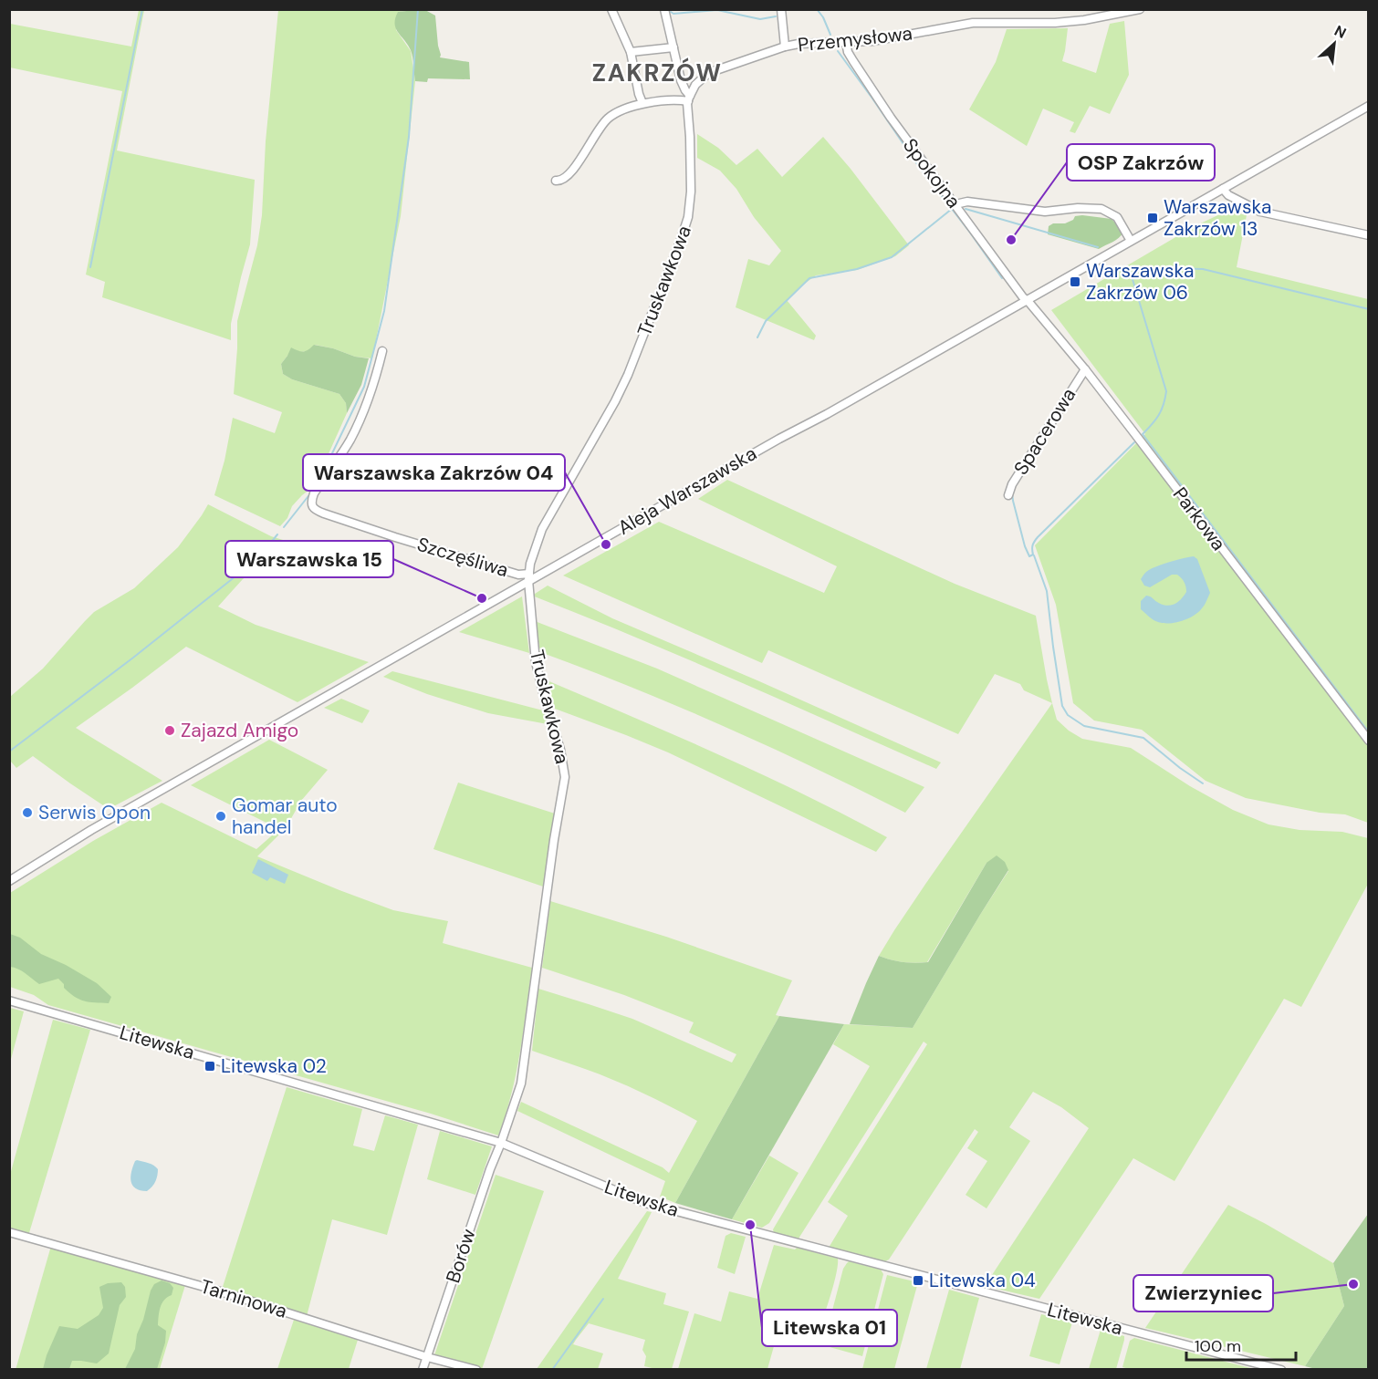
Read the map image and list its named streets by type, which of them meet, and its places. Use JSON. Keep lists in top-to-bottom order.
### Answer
{
  "streets": {
    "street": [
      "Przemysłowa",
      "Spokojna",
      "Truskawkowa",
      "Spacerowa",
      "Aleja Warszawska",
      "Parkowa",
      "Szczęśliwa",
      "Litewska",
      "Borów",
      "Tarninowa"
    ]
  },
  "crossings": [
    ["Przemysłowa", "Spokojna"],
    ["Przemysłowa", "Truskawkowa"],
    ["Spokojna", "Aleja Warszawska"],
    ["Spokojna", "Parkowa"],
    ["Truskawkowa", "Aleja Warszawska"],
    ["Truskawkowa", "Szczęśliwa"],
    ["Truskawkowa", "Litewska"],
    ["Truskawkowa", "Borów"],
    ["Spacerowa", "Parkowa"],
    ["Aleja Warszawska", "Parkowa"],
    ["Aleja Warszawska", "Szczęśliwa"],
    ["Litewska", "Borów"],
    ["Borów", "Tarninowa"]
  ],
  "districts": ["ZAKRZÓW"],
  "places": {
    "transit": [
      "Warszawska Zakrzów 13",
      "Warszawska Zakrzów 06",
      "Litewska 02",
      "Litewska 04"
    ],
    "other": [
      "OSP Zakrzów",
      "Warszawska Zakrzów 04",
      "Warszawska 15",
      "Zajazd Amigo",
      "Serwis Opon",
      "Gomar auto handel",
      "Litewska 01",
      "Zwierzyniec"
    ]
  },
  "scale_bar": "100 m",
  "north": "top right"
}
